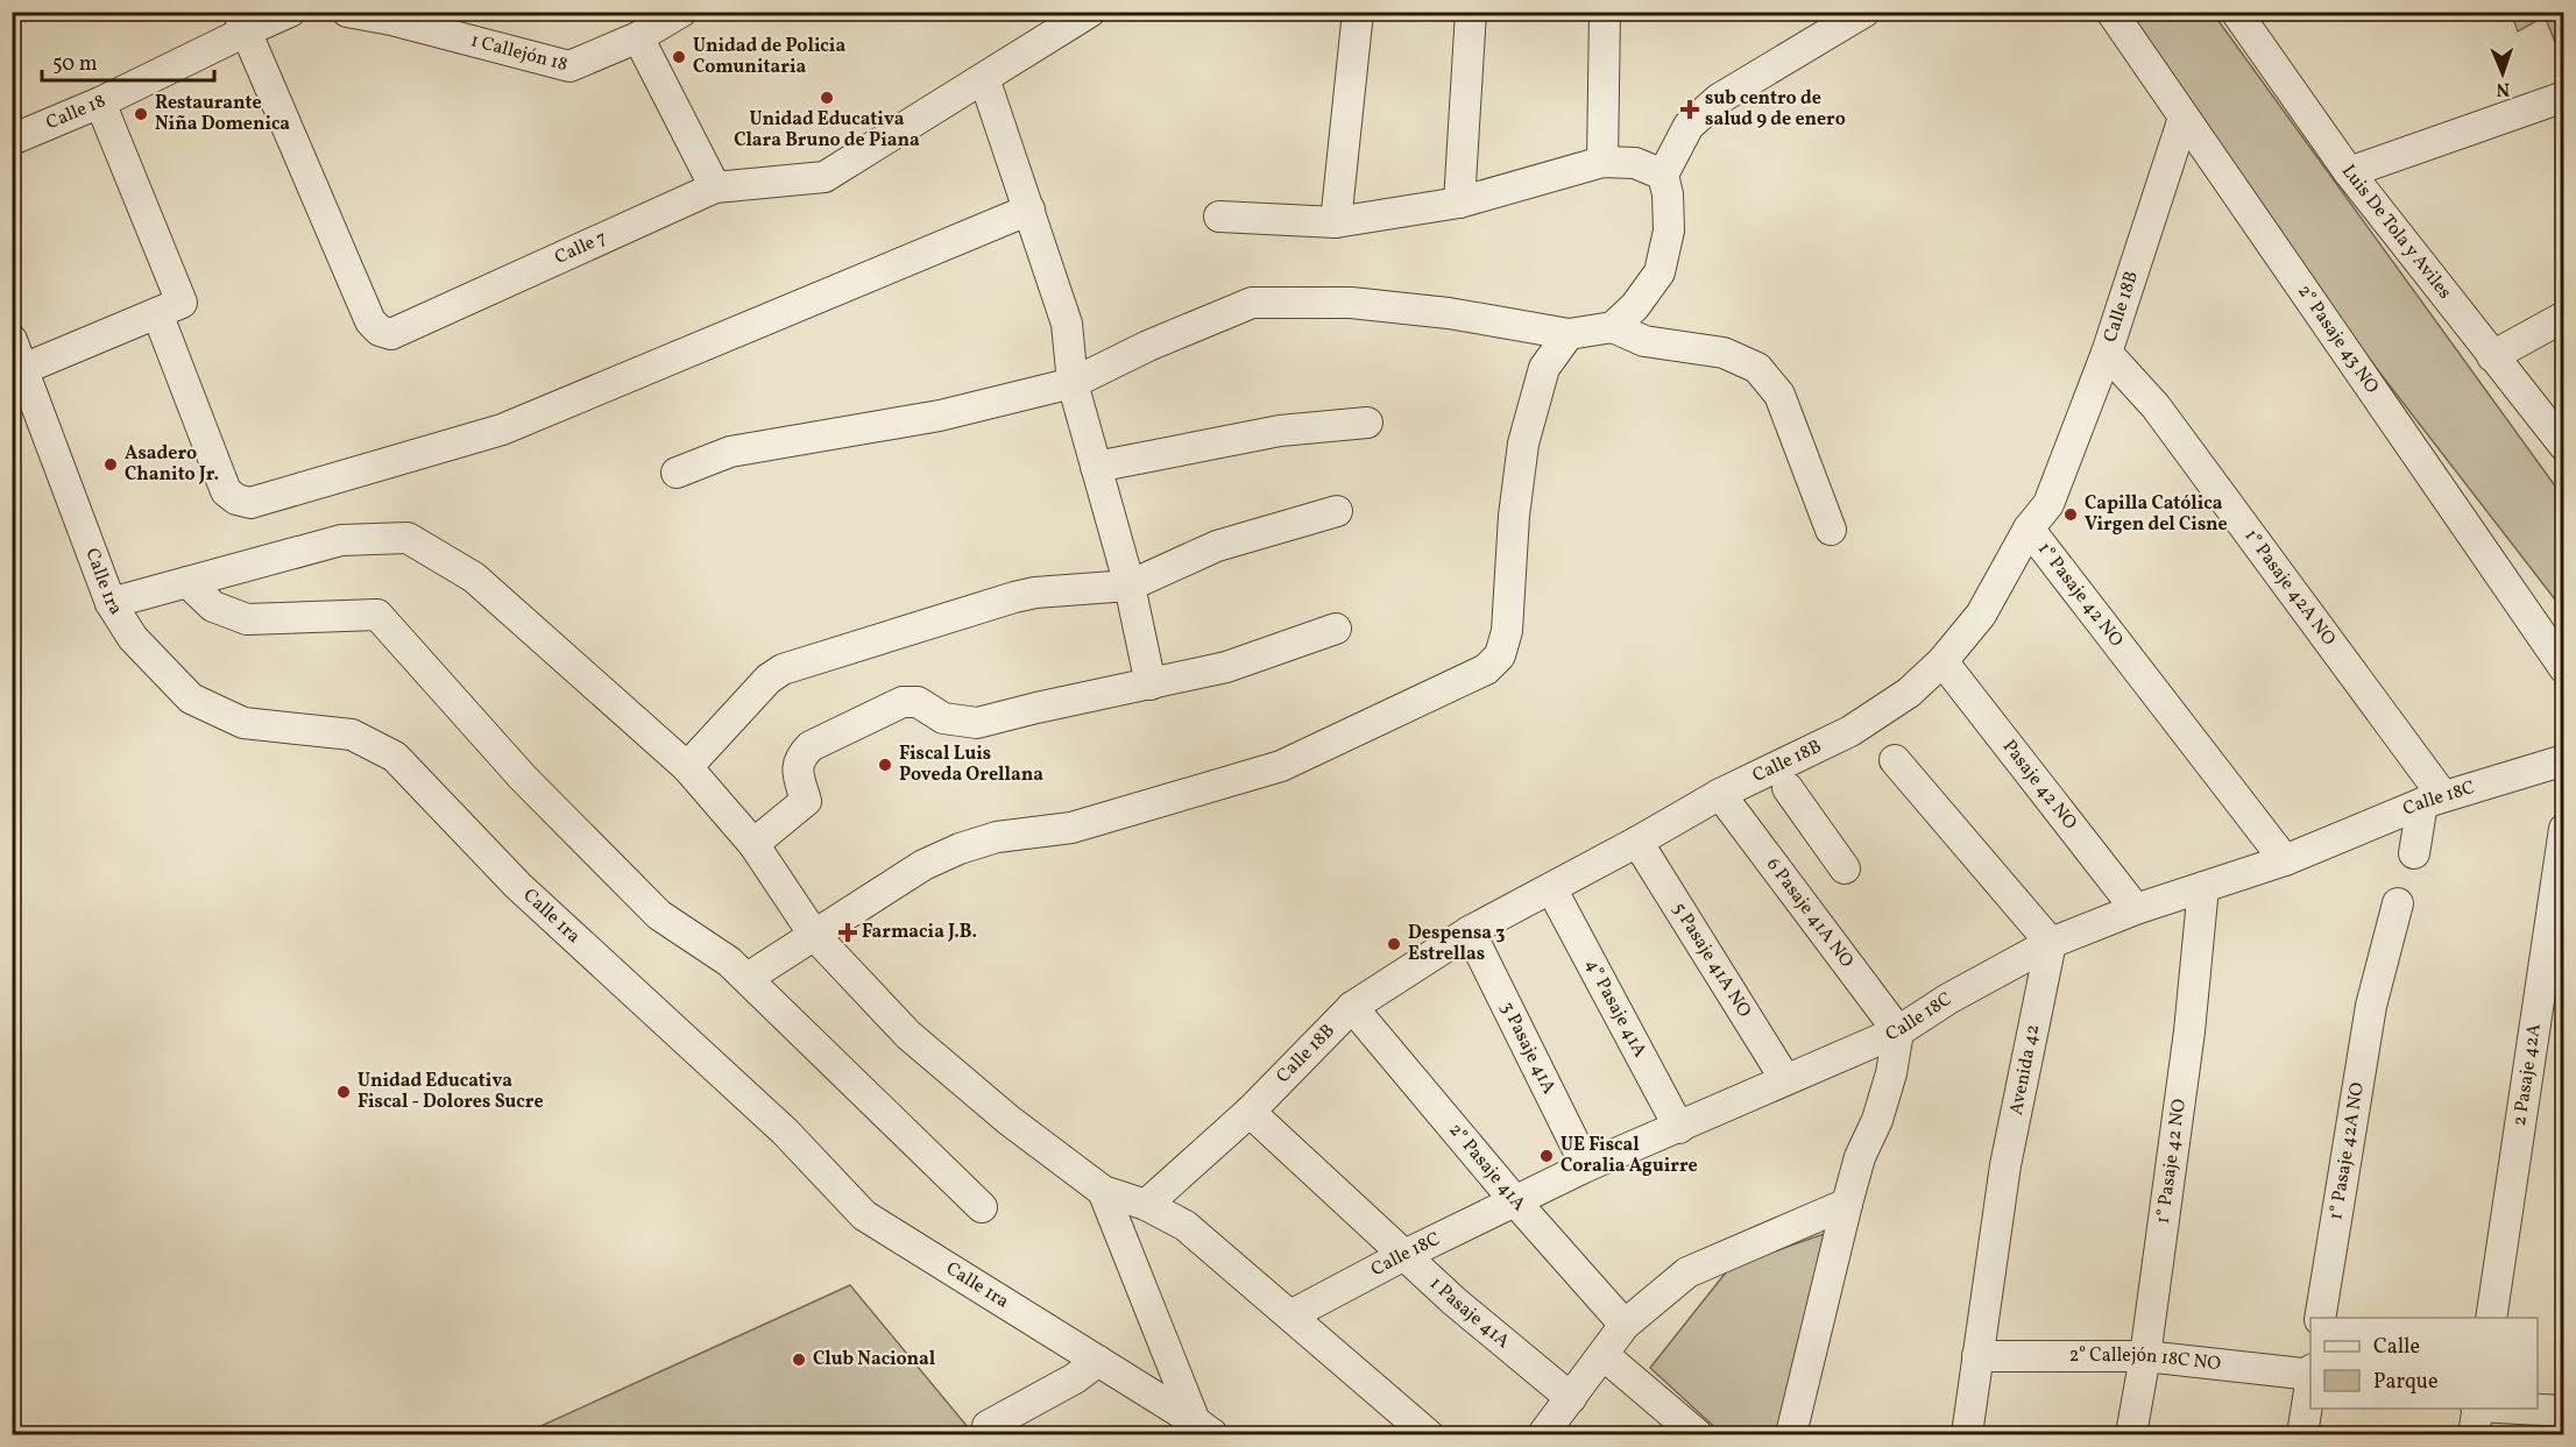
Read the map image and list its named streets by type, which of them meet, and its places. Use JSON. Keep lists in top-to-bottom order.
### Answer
{
  "streets": {
    "street": [
      "1 Callejón 18",
      "Calle 18",
      "Luis De Tola y Aviles",
      "Calle 7",
      "Calle 18B",
      "2° Pasaje 43 NO",
      "Calle 1ra",
      "1° Pasaje 42A NO",
      "1° Pasaje 42 NO",
      "Pasaje 42 NO",
      "Calle 18C",
      "6 Pasaje 41A NO",
      "5 Pasaje 41A NO",
      "4° Pasaje 41A",
      "3 Pasaje 41A",
      "Avenida 42",
      "2 Pasaje 42A",
      "2° Pasaje 41A",
      "1 Pasaje 41A",
      "2° Callejón 18C NO"
    ]
  },
  "crossings": [
    ["Calle 18", "Calle 7"],
    ["Calle 18B", "2° Pasaje 43 NO"],
    ["Calle 18B", "1° Pasaje 42A NO"],
    ["Calle 18B", "1° Pasaje 42 NO"],
    ["Calle 18B", "Pasaje 42 NO"],
    ["Calle 18B", "6 Pasaje 41A NO"],
    ["Calle 18B", "5 Pasaje 41A NO"],
    ["Calle 18B", "4° Pasaje 41A"],
    ["Calle 18B", "3 Pasaje 41A"],
    ["Calle 18B", "2° Pasaje 41A"],
    ["Calle 18B", "1 Pasaje 41A"],
    ["1° Pasaje 42A NO", "Calle 18C"],
    ["1° Pasaje 42 NO", "Calle 18C"],
    ["1° Pasaje 42 NO", "2° Callejón 18C NO"],
    ["Pasaje 42 NO", "Calle 18C"],
    ["Calle 18C", "6 Pasaje 41A NO"],
    ["Calle 18C", "5 Pasaje 41A NO"],
    ["Calle 18C", "4° Pasaje 41A"],
    ["Calle 18C", "3 Pasaje 41A"],
    ["Calle 18C", "Avenida 42"],
    ["Calle 18C", "2° Pasaje 41A"],
    ["Calle 18C", "1 Pasaje 41A"],
    ["Avenida 42", "2° Callejón 18C NO"]
  ],
  "places": {
    "other": [
      "Unidad de Policia Comunitaria",
      "Unidad Educativa Clara Bruno de Piana",
      "Restaurante Niña Domenica",
      "Asadero Chanito Jr.",
      "Capilla Católica Virgen del Cisne",
      "Fiscal Luis Poveda Orellana",
      "Despensa 3 Estrellas",
      "Unidad Educativa Fiscal - Dolores Sucre",
      "UE Fiscal Coralia Aguirre",
      "Club Nacional"
    ],
    "health": ["sub centro de salud 9 de enero", "Farmacia J.B."]
  },
  "legend": ["Calle", "Parque"],
  "scale_bar": "50 m",
  "north": "bottom"
}
